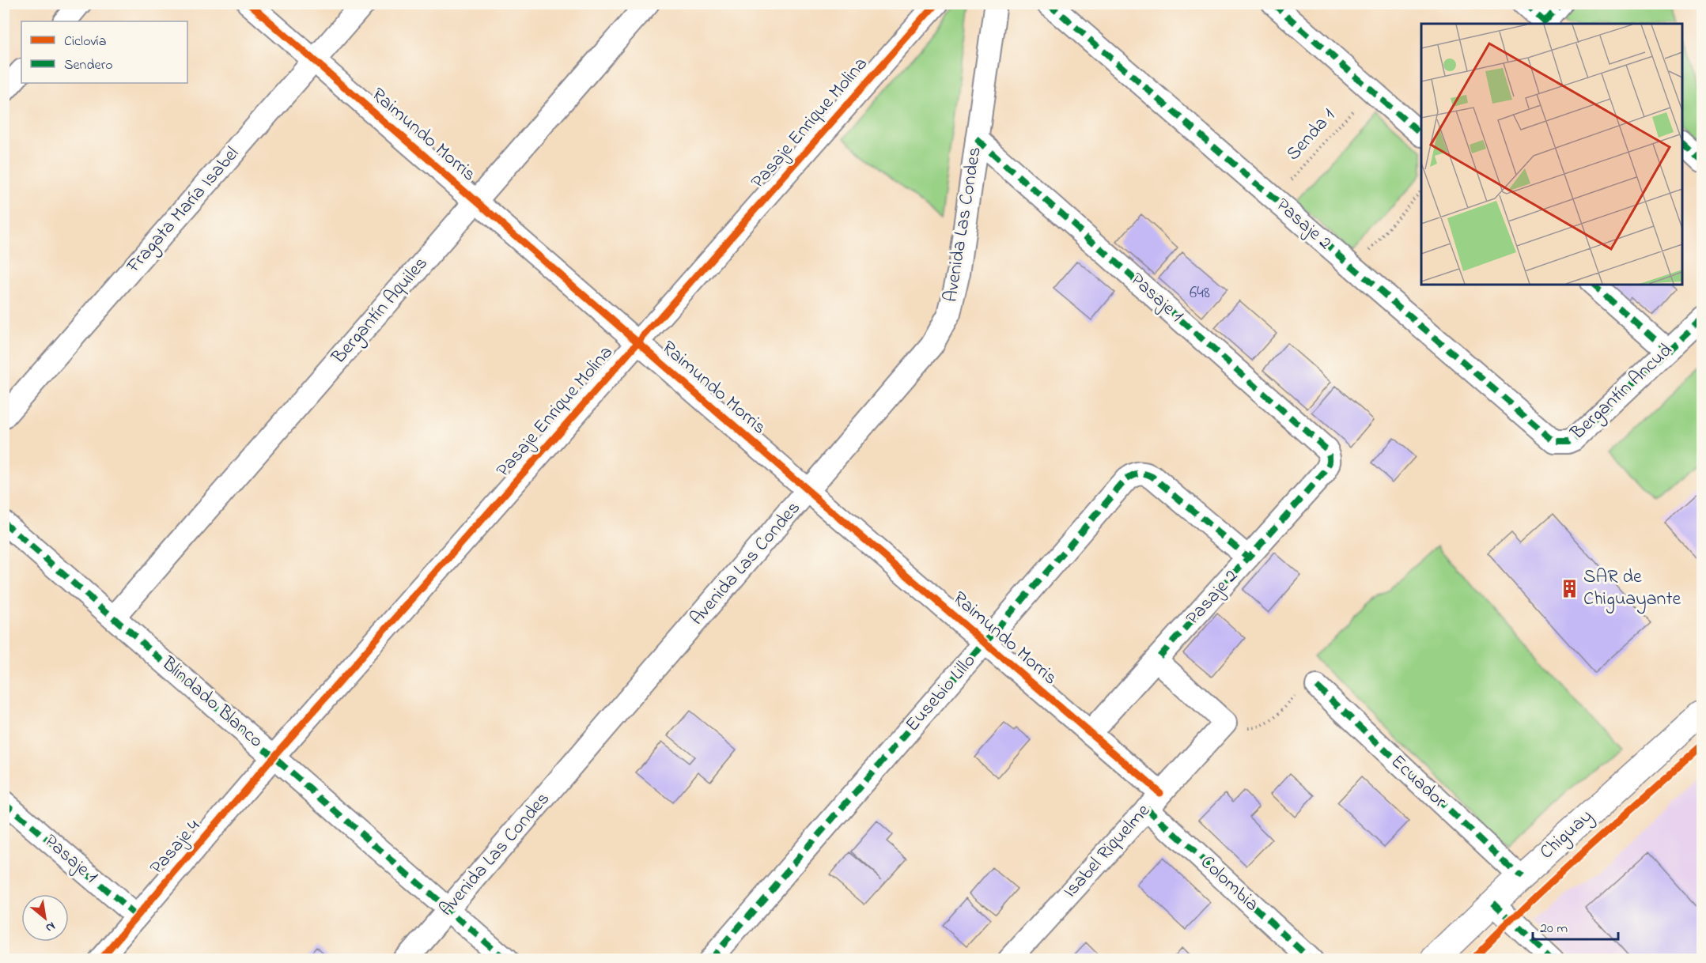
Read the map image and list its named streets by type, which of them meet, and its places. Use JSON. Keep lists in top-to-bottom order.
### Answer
{
  "streets": {
    "street": [
      "Pasaje Enrique Molina",
      "Raimundo Morris",
      "Fragata María Isabel",
      "Avenida Las Condes",
      "Pasaje 2",
      "Pasaje 1",
      "Bergantín Aquiles",
      "Bergantín Ancud",
      "Eusebio Lillo",
      "Blindado Blanco",
      "Ecuador",
      "Chiguay",
      "Pasaje 4",
      "Isabel Riquelme",
      "Colombia"
    ],
    "path": ["Senda 1"]
  },
  "crossings": [
    ["Pasaje Enrique Molina", "Raimundo Morris"],
    ["Pasaje Enrique Molina", "Blindado Blanco"],
    ["Pasaje Enrique Molina", "Pasaje 4"],
    ["Raimundo Morris", "Fragata María Isabel"],
    ["Raimundo Morris", "Avenida Las Condes"],
    ["Raimundo Morris", "Pasaje 2"],
    ["Raimundo Morris", "Bergantín Aquiles"],
    ["Raimundo Morris", "Eusebio Lillo"],
    ["Raimundo Morris", "Isabel Riquelme"],
    ["Raimundo Morris", "Colombia"],
    ["Senda 1", "Pasaje 2"],
    ["Avenida Las Condes", "Pasaje 1"],
    ["Avenida Las Condes", "Blindado Blanco"],
    ["Pasaje 2", "Pasaje 1"],
    ["Pasaje 2", "Bergantín Ancud"],
    ["Pasaje 2", "Eusebio Lillo"],
    ["Pasaje 1", "Pasaje 4"],
    ["Bergantín Aquiles", "Blindado Blanco"],
    ["Blindado Blanco", "Pasaje 4"],
    ["Ecuador", "Chiguay"],
    ["Isabel Riquelme", "Colombia"]
  ],
  "places": {
    "building": ["SAR de Chiguayante"]
  },
  "house_numbers": ["648"],
  "legend": ["Ciclovía", "Sendero"],
  "scale_bar": "20 m",
  "north": "bottom right"
}
